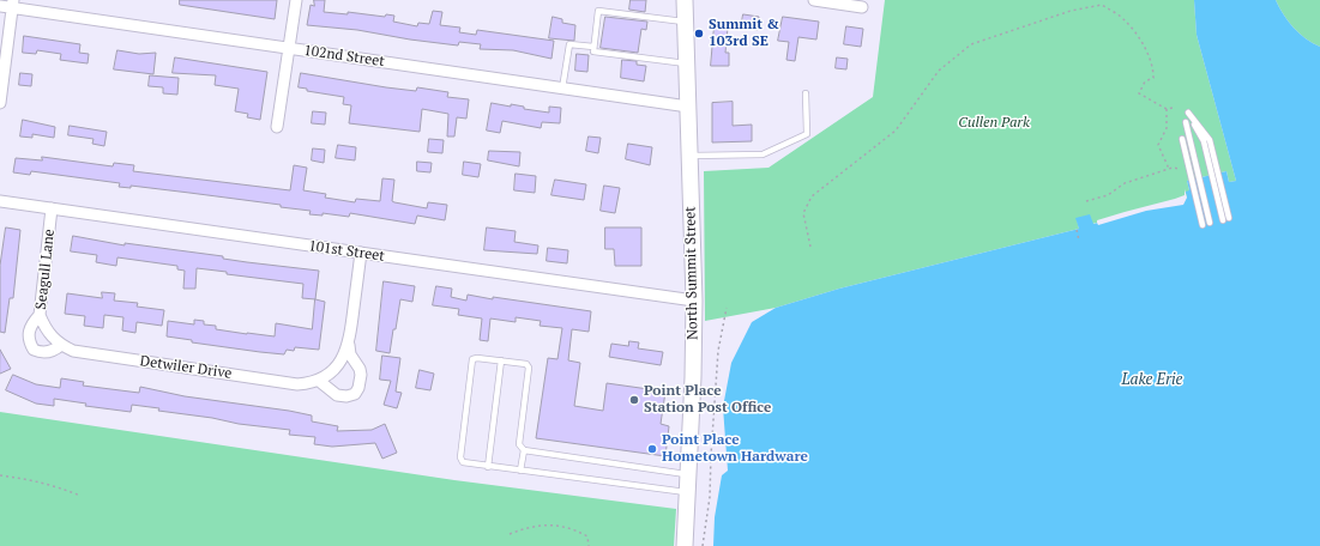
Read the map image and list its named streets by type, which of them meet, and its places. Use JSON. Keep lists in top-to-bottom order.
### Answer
{
  "streets": {
    "main road": ["North Summit Street"],
    "street": [
      "102nd Street",
      "101st Street",
      "Seagull Lane",
      "Detwiler Drive"
    ]
  },
  "crossings": [
    ["102nd Street", "North Summit Street"],
    ["101st Street", "Seagull Lane"],
    ["101st Street", "North Summit Street"],
    ["Seagull Lane", "Detwiler Drive"]
  ],
  "water": ["Lake Erie"],
  "parks": ["Cullen Park"],
  "places": ["Summit & 103rd SE", "Point Place Station Post Office", "Point Place Hometown Hardware"]
}
